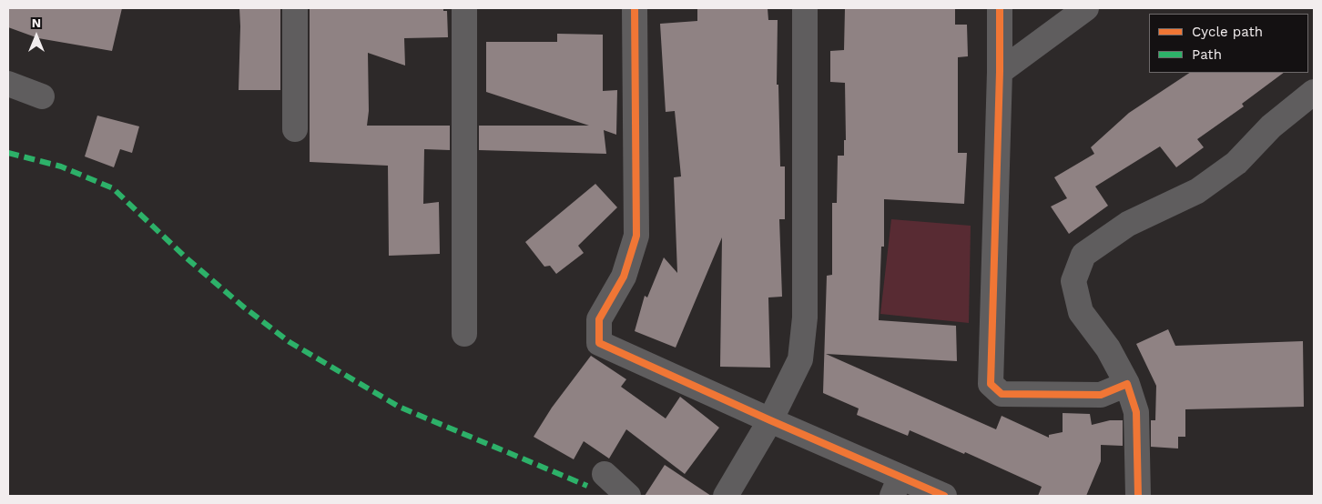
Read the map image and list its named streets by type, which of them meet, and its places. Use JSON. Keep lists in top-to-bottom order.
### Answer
{
  "legend": ["Cycle path", "Path"],
  "north": "top"
}
